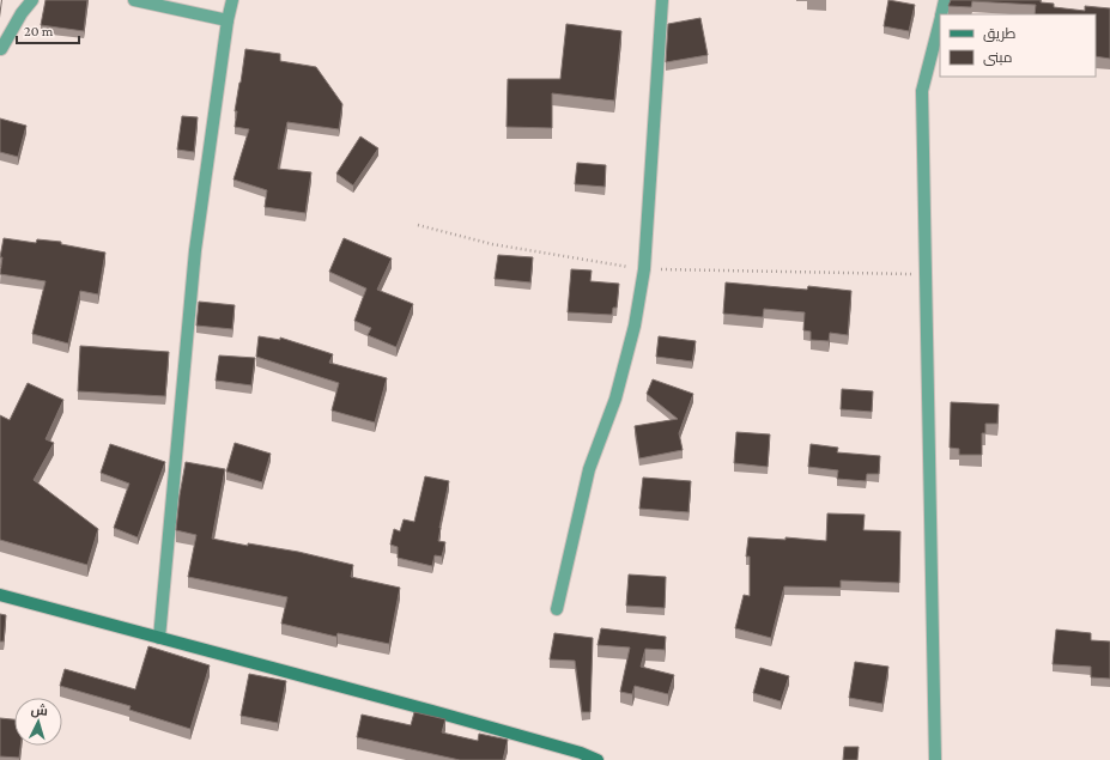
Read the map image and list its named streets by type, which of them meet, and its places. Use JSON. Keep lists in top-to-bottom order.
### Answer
{
  "legend": ["طريق", "مبنى"],
  "scale_bar": "20 m",
  "north": "top"
}
